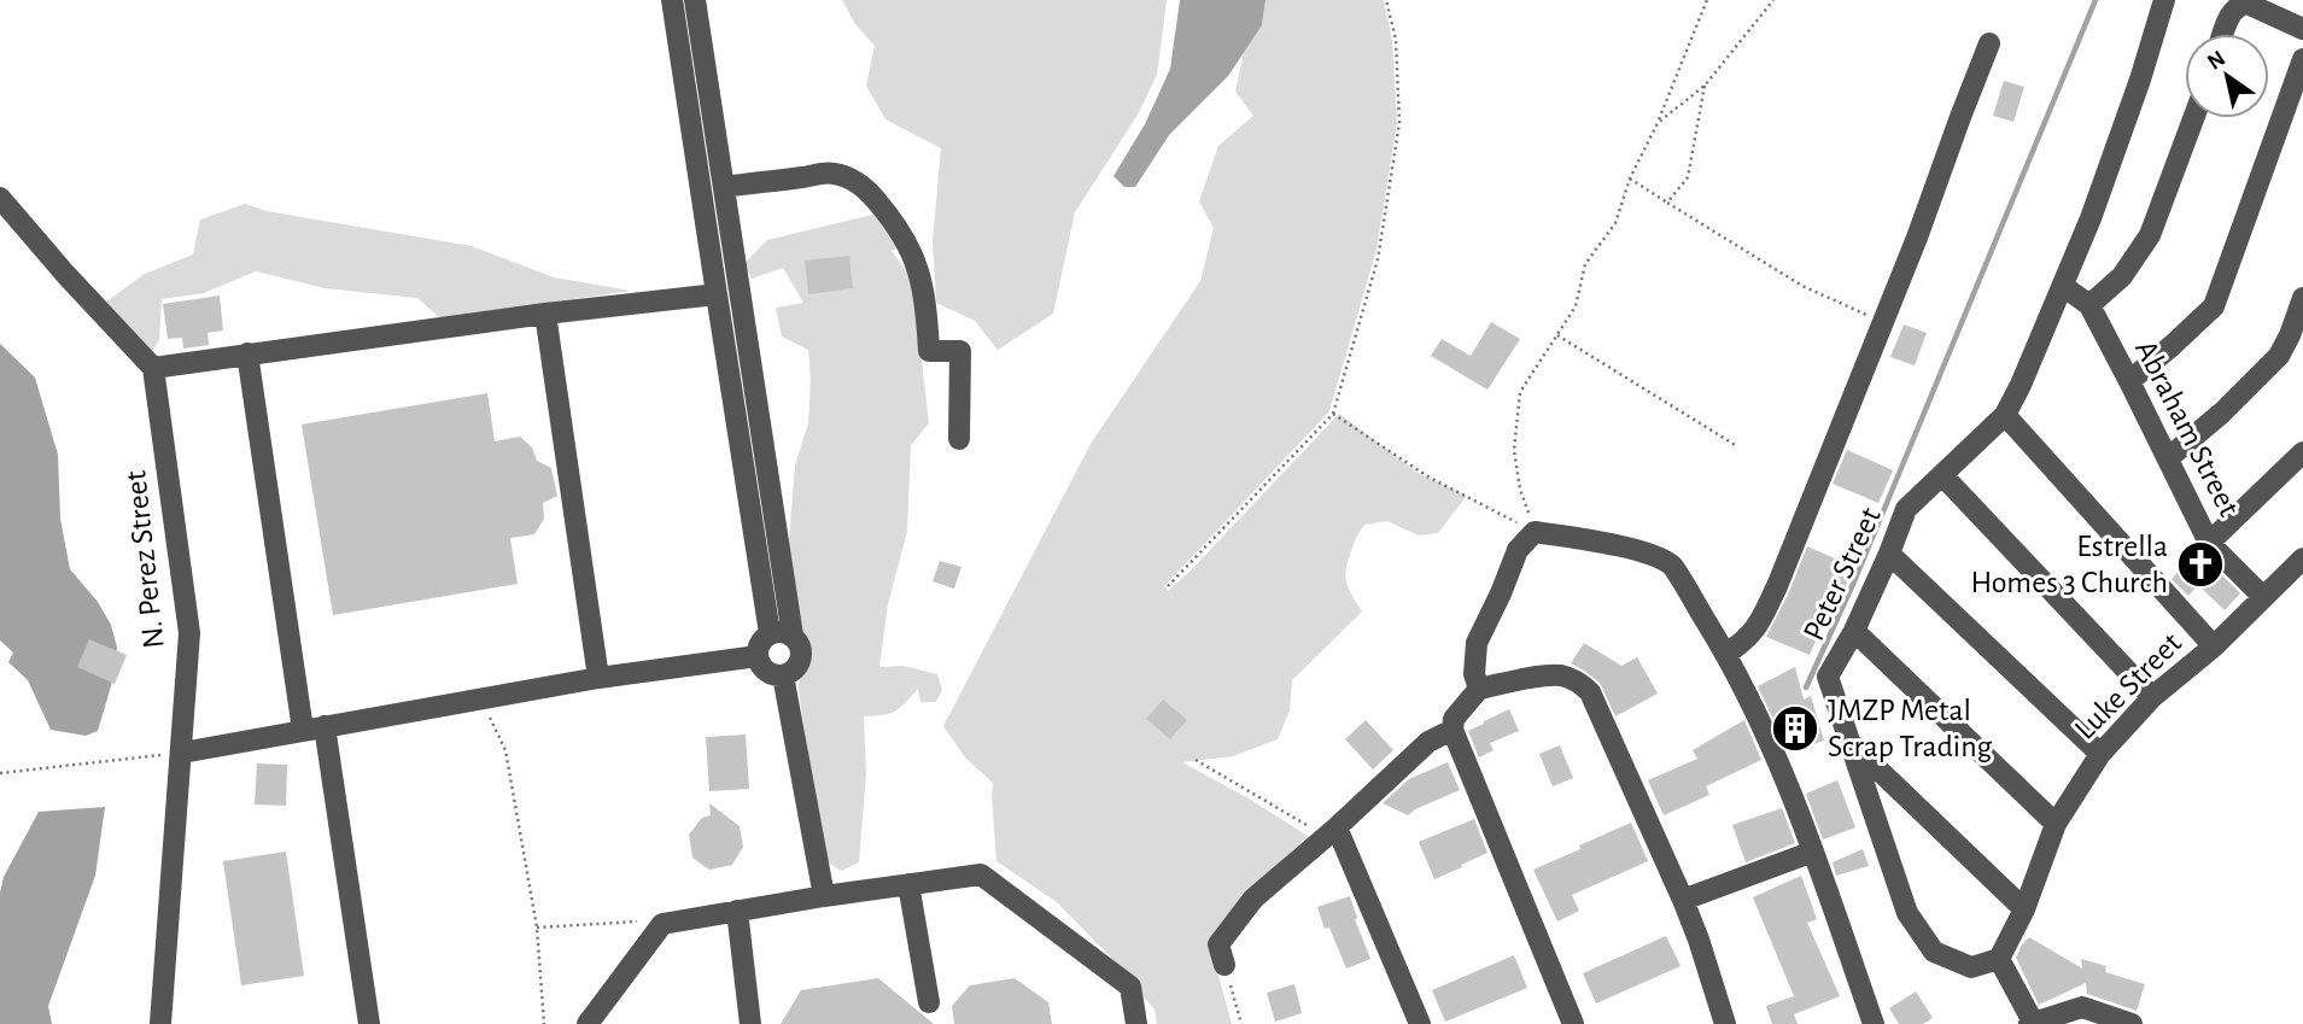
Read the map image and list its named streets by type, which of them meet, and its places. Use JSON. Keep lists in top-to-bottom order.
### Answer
{
  "streets": {
    "street": [
      "Abraham Street",
      "N. Perez Street",
      "Peter Street",
      "Luke Street"
    ]
  },
  "crossings": [
    ["Abraham Street", "Peter Street"],
    ["Abraham Street", "Luke Street"],
    ["Peter Street", "Luke Street"]
  ],
  "places": {
    "church": ["Estrella Homes 3 Church"],
    "building": ["JMZP Metal Scrap Trading"]
  },
  "north": "top left"
}
